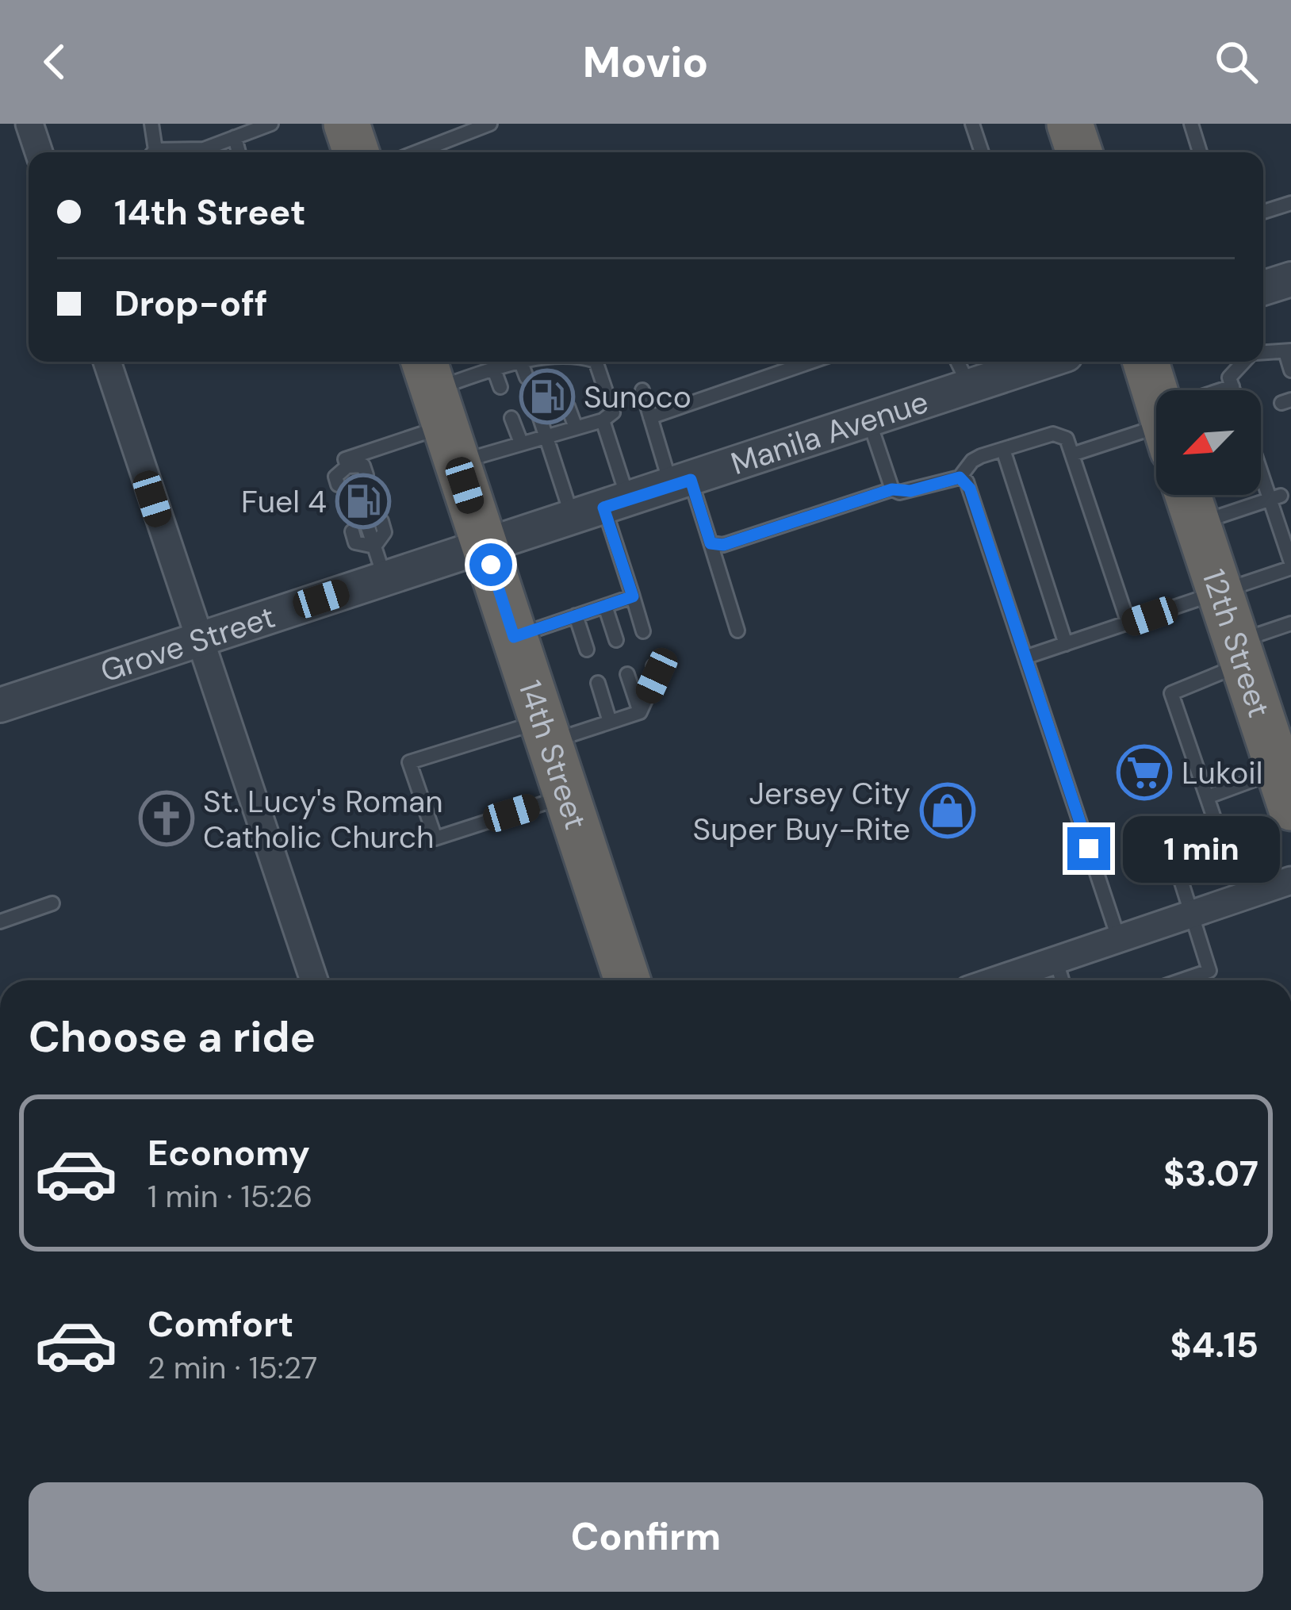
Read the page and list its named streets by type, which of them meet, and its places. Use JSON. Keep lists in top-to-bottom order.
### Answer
{
  "streets": {
    "highway": ["12th Street", "14th Street"],
    "street": ["Manila Avenue", "Grove Street"]
  },
  "crossings": [
    ["Manila Avenue", "Grove Street"],
    ["Manila Avenue", "14th Street"],
    ["Grove Street", "14th Street"]
  ],
  "places": {
    "fuel station": ["Sunoco", "Fuel 4"],
    "supermarket": ["Lukoil"],
    "shop": ["Jersey City Super Buy-Rite"],
    "church": ["St. Lucy's Roman Catholic Church"]
  },
  "north": "bottom left",
  "page": {
    "header": "Movio",
    "banner": ["14th Street", "Drop-off"],
    "bubble": "1 min",
    "heading": "Choose a ride",
    "list": [
      {
        "name": "Economy",
        "note": "1 min · 15:26",
        "value": "$3.07"
      },
      {
        "name": "Comfort",
        "note": "2 min · 15:27",
        "value": "$4.15"
      }
    ],
    "buttons": "Confirm"
  }
}
